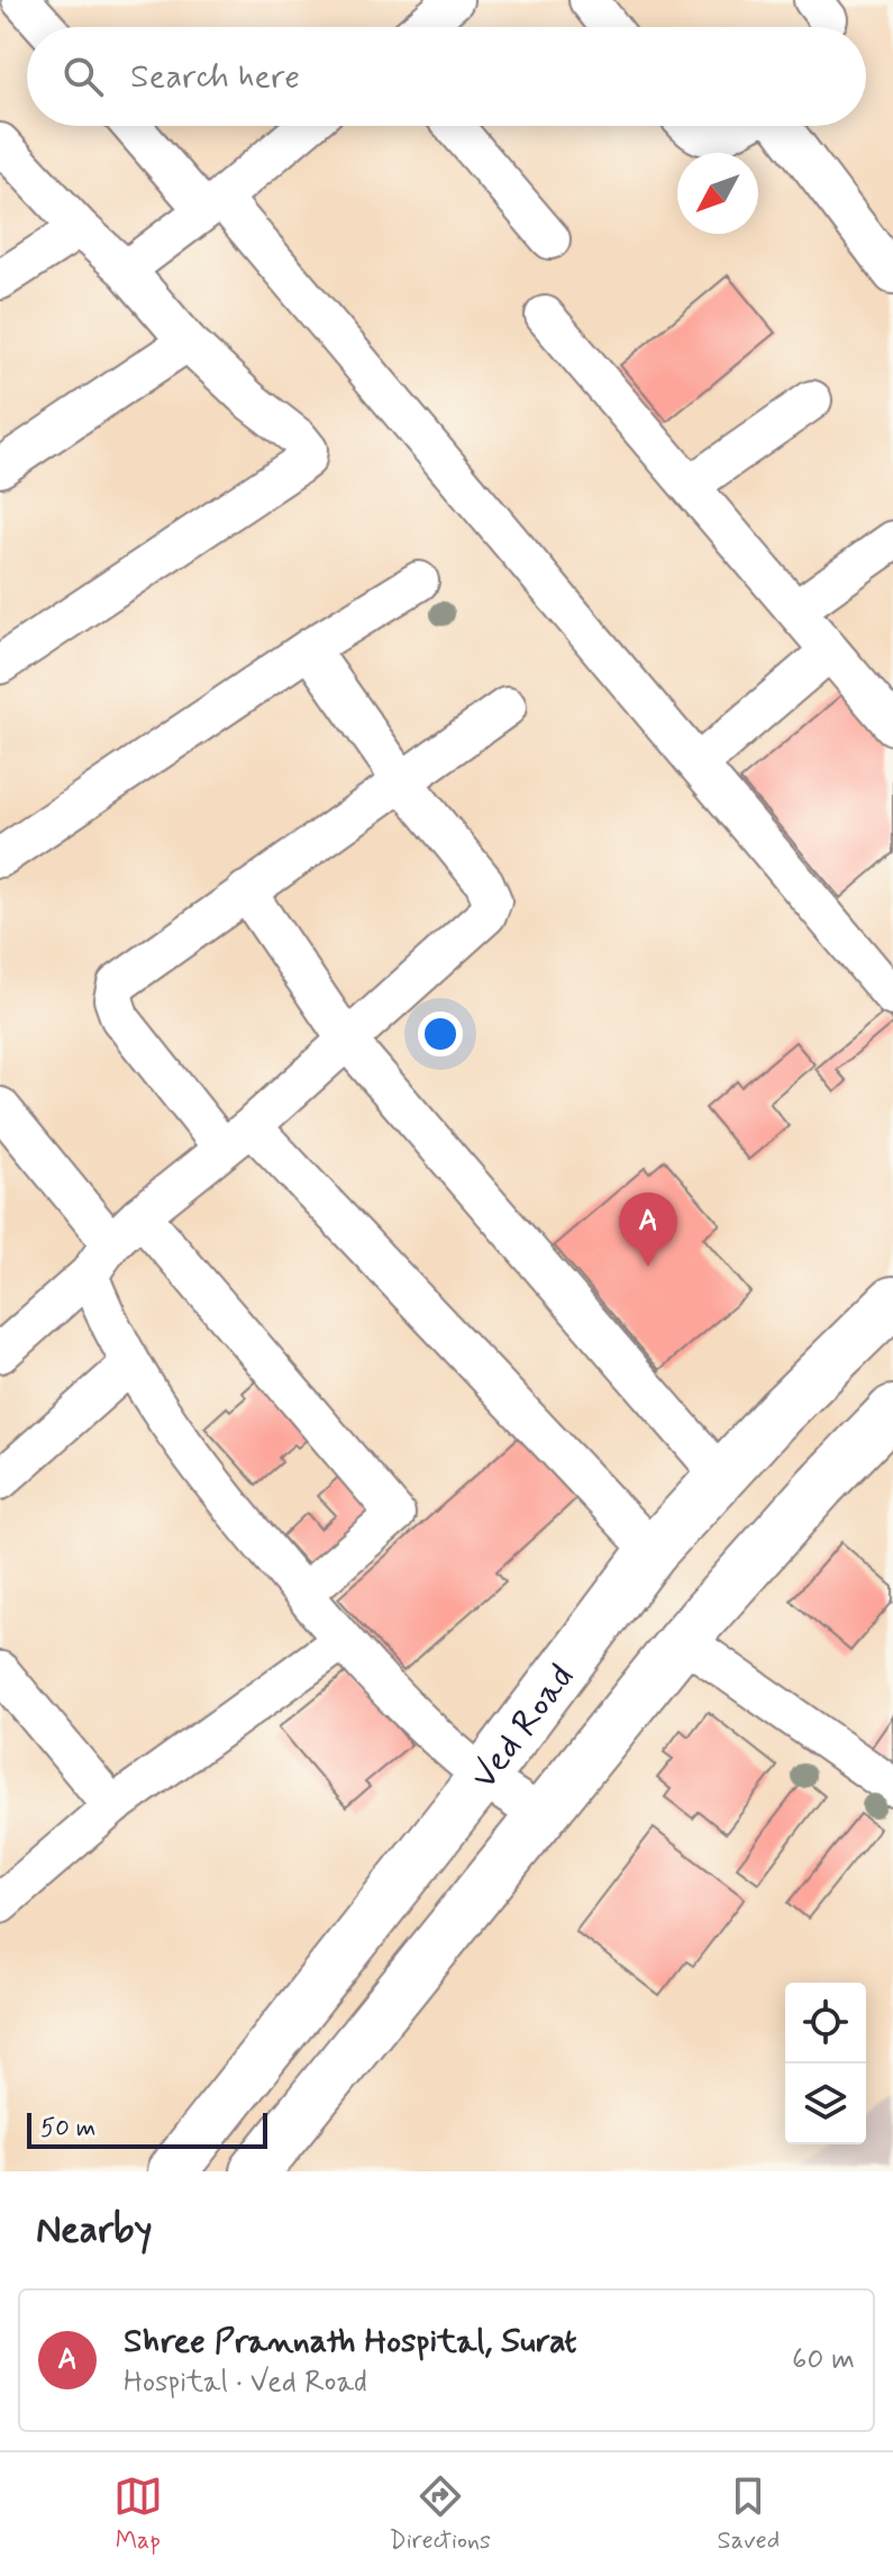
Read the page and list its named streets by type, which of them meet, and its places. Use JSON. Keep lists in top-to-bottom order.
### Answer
{
  "streets": {
    "main road": ["Ved Road"]
  },
  "scale_bar": "50 m",
  "north": "bottom left",
  "page": {
    "search": "Search here",
    "pins": "A",
    "scale": "50 m",
    "heading": "Nearby",
    "list": [
      {
        "mark": "A",
        "name": "Shree Prannath Hospital, Surat",
        "note": "Hospital · Ved Road",
        "value": "60 m"
      }
    ],
    "nav": ["Map", "Directions", "Saved"]
  }
}
